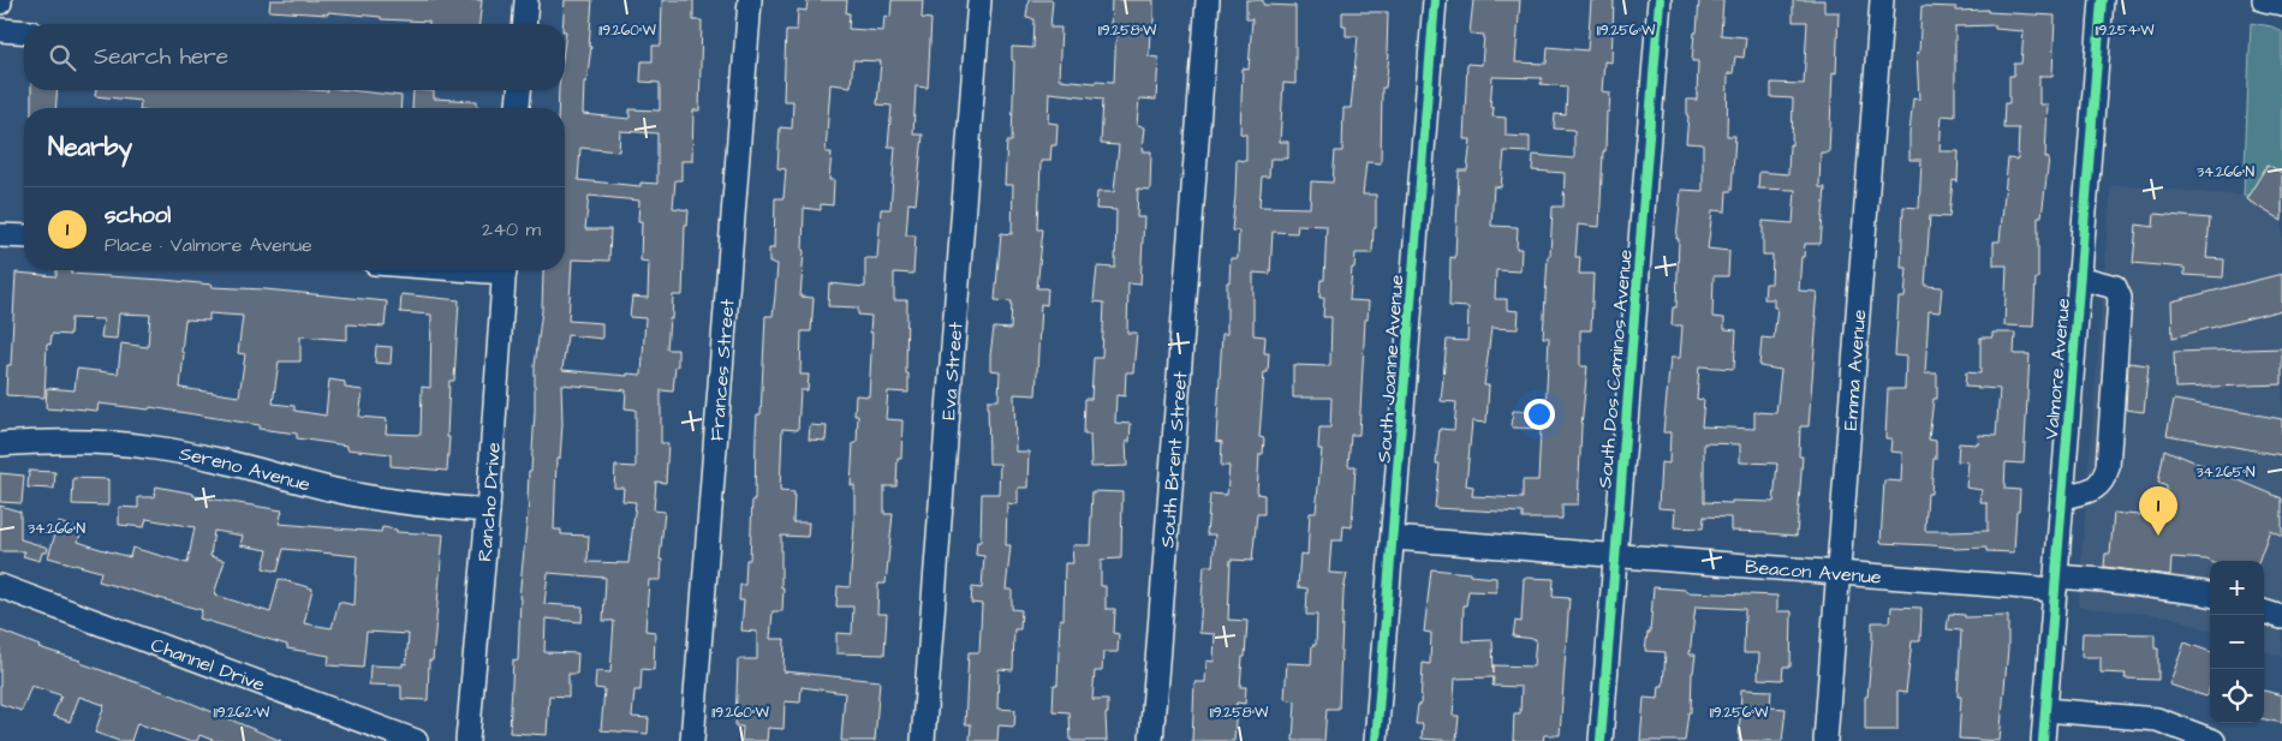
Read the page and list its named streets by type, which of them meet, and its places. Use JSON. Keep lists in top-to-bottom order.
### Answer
{
  "streets": {
    "street": [
      "South Joanne Avenue",
      "South Dos Caminos Avenue",
      "Valmore Avenue",
      "Eva Street",
      "Frances Street",
      "Emma Avenue",
      "South Brent Street",
      "Sereno Avenue",
      "Rancho Drive",
      "Beacon Avenue",
      "Channel Drive"
    ]
  },
  "crossings": [
    ["South Joanne Avenue", "Beacon Avenue"],
    ["South Dos Caminos Avenue", "Beacon Avenue"],
    ["Valmore Avenue", "Beacon Avenue"],
    ["Emma Avenue", "Beacon Avenue"],
    ["Sereno Avenue", "Rancho Drive"]
  ],
  "page": {
    "search": "Search here",
    "heading": "Nearby",
    "list": [
      {
        "mark": "1",
        "name": "school",
        "note": "Place · Valmore Avenue",
        "value": "240 m"
      }
    ],
    "pins": "1",
    "map_buttons": ["+", "−"]
  },
  "coordinates": [
    "119.260°W",
    "119.258°W",
    "119.256°W",
    "119.254°W",
    "34.266°N",
    "34.265°N",
    "119.262°W"
  ]
}
